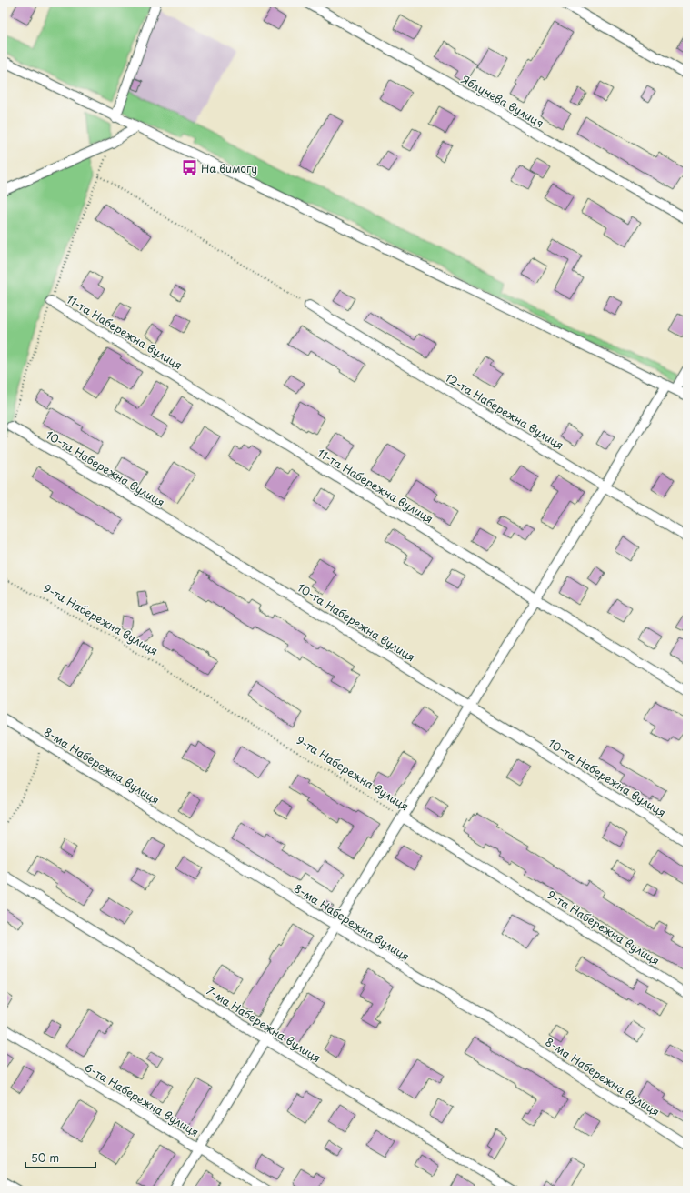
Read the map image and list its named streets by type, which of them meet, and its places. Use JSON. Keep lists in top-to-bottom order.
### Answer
{
  "streets": {
    "street": [
      "Яблунева вулиця",
      "11-та Набережна вулиця",
      "12-та Набережна вулиця",
      "10-та Набережна вулиця",
      "9-та Набережна вулиця",
      "8-ма Набережна вулиця",
      "7-ма Набережна вулиця",
      "6-та Набережна вулиця"
    ]
  },
  "places": {
    "bus stop": ["На вимогу"]
  },
  "scale_bar": "50 m"
}
